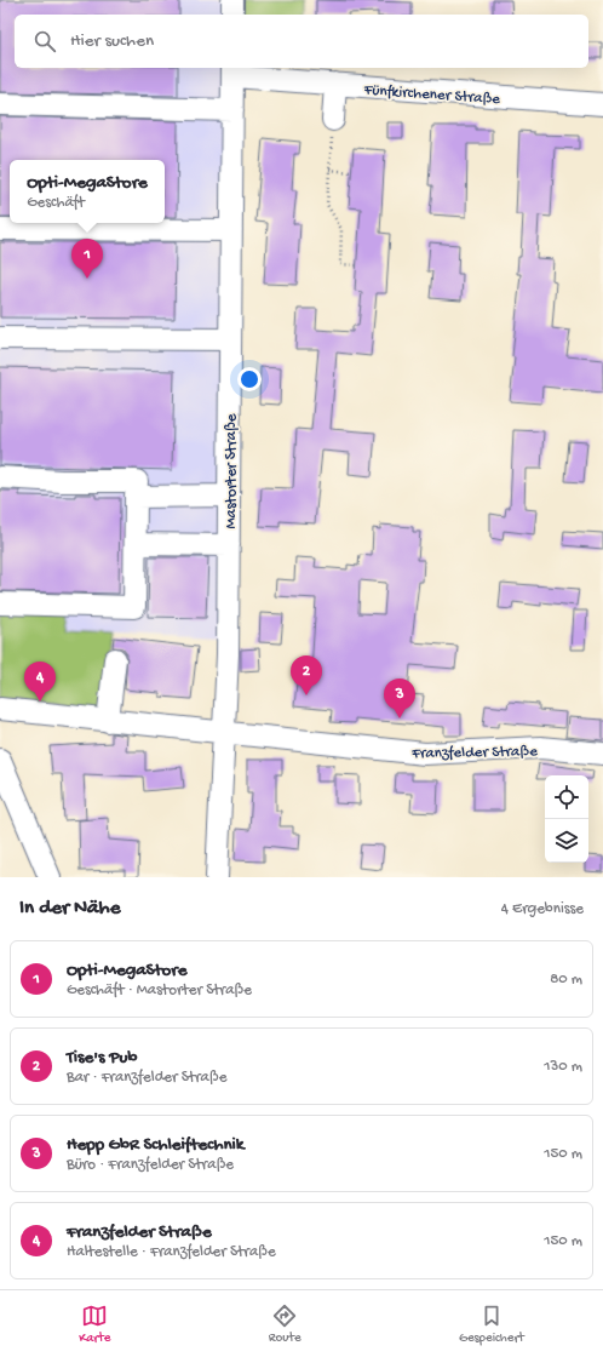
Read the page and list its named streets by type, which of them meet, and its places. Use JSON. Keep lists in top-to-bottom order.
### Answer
{
  "streets": {
    "street": ["Fünfkirchener Straße", "Mastorter Straße", "Franzfelder Straße"]
  },
  "crossings": [
    ["Fünfkirchener Straße", "Mastorter Straße"],
    ["Mastorter Straße", "Franzfelder Straße"]
  ],
  "page": {
    "search": "Hier suchen",
    "popup": ["Opti-MegaStore", "Geschäft"],
    "pins": [
      "1",
      "2",
      "4",
      "3"
    ],
    "heading": ["In der Nähe", "4 Ergebnisse"],
    "list": [
      {
        "mark": "1",
        "name": "Opti-MegaStore",
        "note": "Geschäft · Mastorter Straße",
        "value": "80 m"
      },
      {
        "mark": "2",
        "name": "Tise's Pub",
        "note": "Bar · Franzfelder Straße",
        "value": "130 m"
      },
      {
        "mark": "3",
        "name": "Hepp GbR Schleiftechnik",
        "note": "Büro · Franzfelder Straße",
        "value": "150 m"
      },
      {
        "mark": "4",
        "name": "Franzfelder Straße",
        "note": "Haltestelle · Franzfelder Straße",
        "value": "150 m"
      }
    ],
    "nav": ["Karte", "Route", "Gespeichert"]
  }
}
